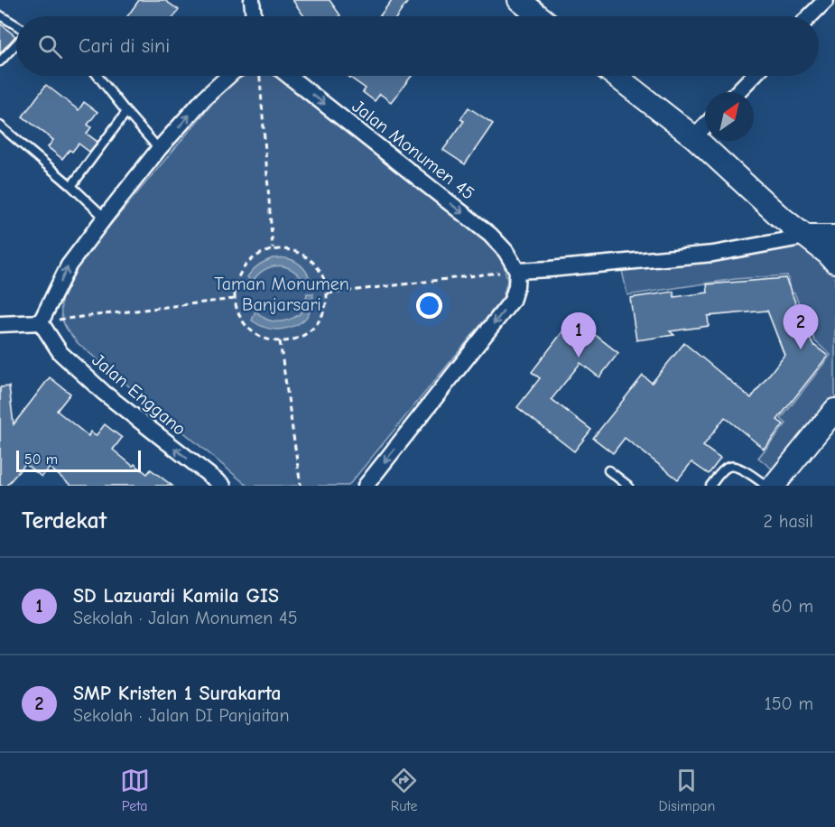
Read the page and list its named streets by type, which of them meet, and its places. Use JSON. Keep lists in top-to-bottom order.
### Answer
{
  "streets": {
    "street": ["Jalan Monumen 45", "Jalan Enggano"]
  },
  "one_way": ["Jalan Monumen 45", "Jalan Enggano"],
  "parks": ["Taman Monumen Banjarsari"],
  "scale_bar": "50 m",
  "north": "top right",
  "page": {
    "search": "Cari di sini",
    "pins": ["2", "1"],
    "scale": "50 m",
    "heading": ["Terdekat", "2 hasil"],
    "list": [
      {
        "mark": "1",
        "name": "SD Lazuardi Kamila GIS",
        "note": "Sekolah · Jalan Monumen 45",
        "value": "60 m"
      },
      {
        "mark": "2",
        "name": "SMP Kristen 1 Surakarta",
        "note": "Sekolah · Jalan DI Panjaitan",
        "value": "150 m"
      }
    ],
    "nav": ["Peta", "Rute", "Disimpan"]
  }
}
